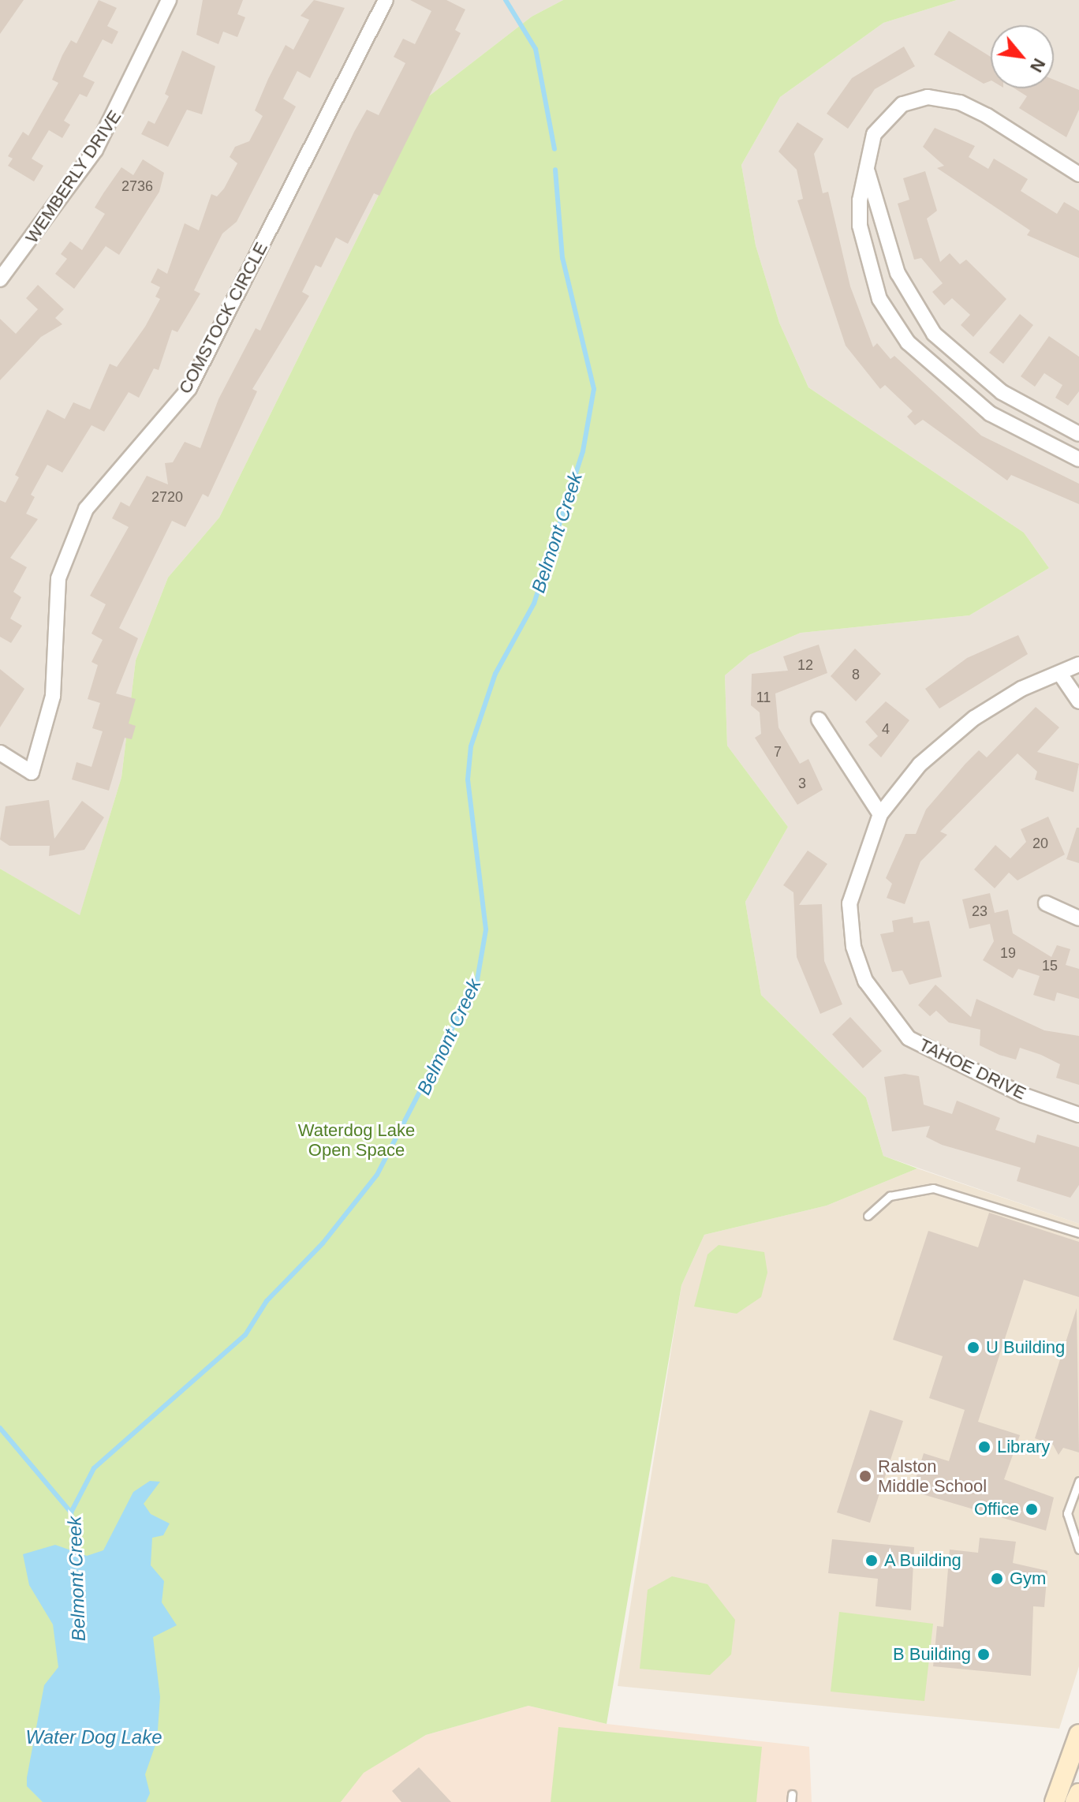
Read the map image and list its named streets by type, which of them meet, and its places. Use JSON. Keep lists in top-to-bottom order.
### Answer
{
  "streets": {
    "street": ["WEMBERLY DRIVE", "COMSTOCK CIRCLE", "TAHOE DRIVE"]
  },
  "water": ["Belmont Creek", "Water Dog Lake"],
  "parks": ["Waterdog Lake Open Space"],
  "places": [
    "U Building",
    "Library",
    "Ralston Middle School",
    "Office",
    "A Building",
    "Gym",
    "B Building"
  ],
  "house_numbers": [
    "2736",
    "2720",
    "12",
    "8",
    "11",
    "4",
    "7",
    "3",
    "20",
    "23",
    "19",
    "15"
  ],
  "north": "bottom right"
}
